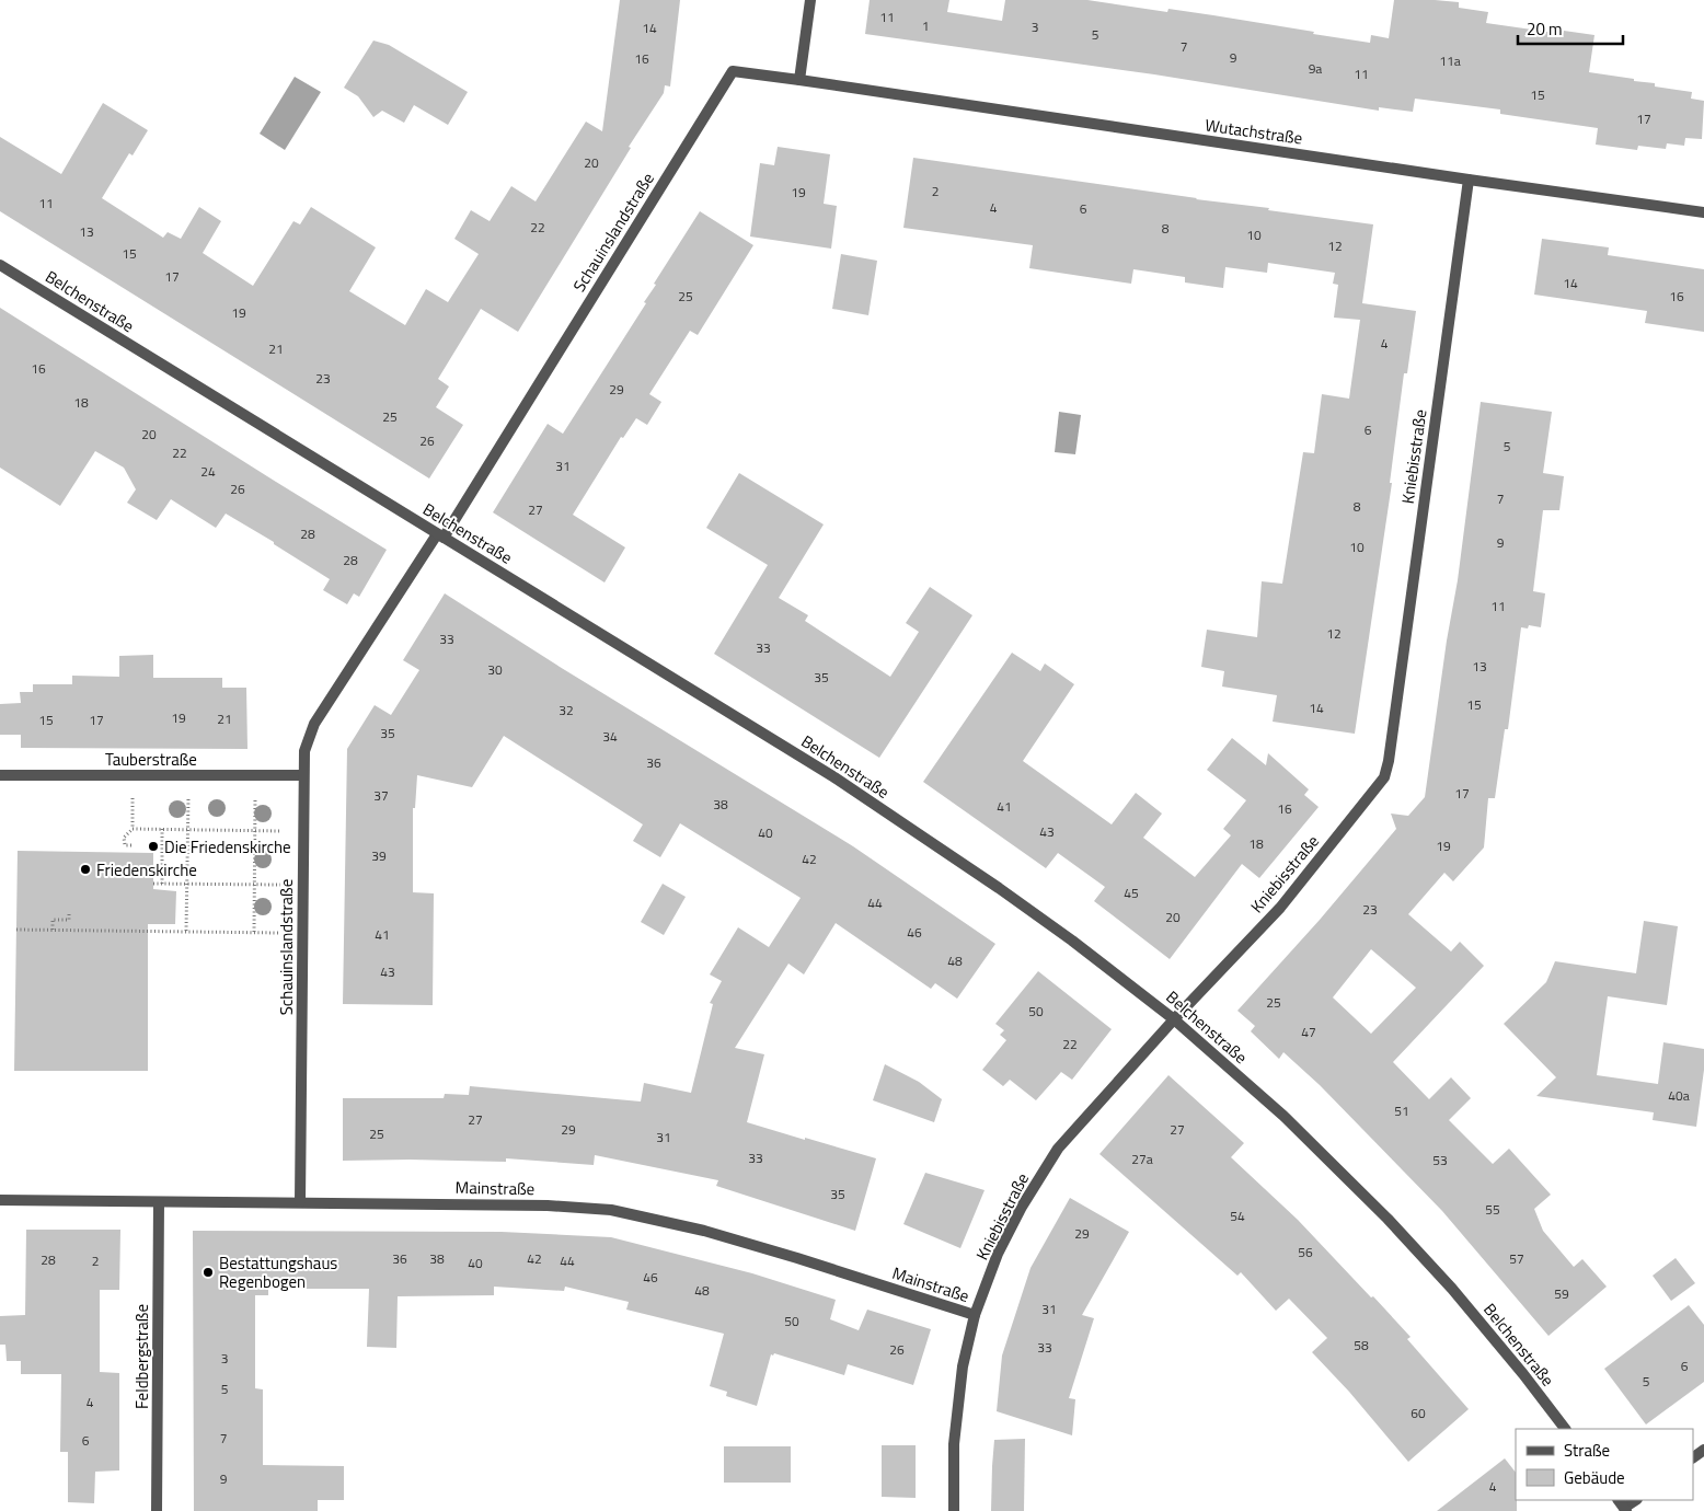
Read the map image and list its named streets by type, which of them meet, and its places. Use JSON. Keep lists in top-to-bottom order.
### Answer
{
  "streets": {
    "street": [
      "Wutachstraße",
      "Schauinslandstraße",
      "Belchenstraße",
      "Kniebisstraße",
      "Tauberstraße",
      "Mainstraße",
      "Feldbergstraße"
    ]
  },
  "crossings": [
    ["Wutachstraße", "Schauinslandstraße"],
    ["Wutachstraße", "Kniebisstraße"],
    ["Schauinslandstraße", "Belchenstraße"],
    ["Schauinslandstraße", "Tauberstraße"],
    ["Schauinslandstraße", "Mainstraße"],
    ["Belchenstraße", "Kniebisstraße"],
    ["Kniebisstraße", "Mainstraße"],
    ["Mainstraße", "Feldbergstraße"]
  ],
  "places": ["Die Friedenskirche", "Friedenskirche", "Bestattungshaus Regenbogen"],
  "house_numbers": [
    "11",
    "1",
    "3",
    "14",
    "5",
    "7",
    "9",
    "16",
    "11a",
    "9a",
    "11",
    "15",
    "17",
    "20",
    "2",
    "19",
    "11",
    "4",
    "6",
    "22",
    "8",
    "13",
    "10",
    "12",
    "15",
    "17",
    "14",
    "25",
    "16",
    "19",
    "4",
    "21",
    "16",
    "23",
    "29",
    "18",
    "25",
    "6",
    "20",
    "26",
    "5",
    "22",
    "31",
    "24",
    "26",
    "7",
    "8",
    "27",
    "28",
    "9",
    "10",
    "28",
    "11",
    "12",
    "33",
    "33",
    "13",
    "30",
    "35",
    "15",
    "14",
    "32",
    "19",
    "21",
    "15",
    "17",
    "35",
    "34",
    "36",
    "17",
    "37",
    "38",
    "41",
    "16",
    "43",
    "40",
    "18",
    "19",
    "39",
    "42",
    "45",
    "44",
    "23",
    "20",
    "46",
    "41",
    "48",
    "43",
    "25",
    "50",
    "47",
    "22",
    "40a",
    "51",
    "27",
    "29",
    "27",
    "25",
    "31",
    "33",
    "27a",
    "53",
    "35",
    "55",
    "54",
    "29",
    "56",
    "36",
    "38",
    "42",
    "57",
    "28",
    "2",
    "44",
    "40",
    "46",
    "48",
    "59",
    "31",
    "50",
    "58",
    "33",
    "26",
    "3",
    "6",
    "5",
    "5",
    "4",
    "60",
    "7",
    "6",
    "9",
    "4"
  ],
  "legend": ["Straße", "Gebäude"],
  "scale_bar": "20 m"
}
